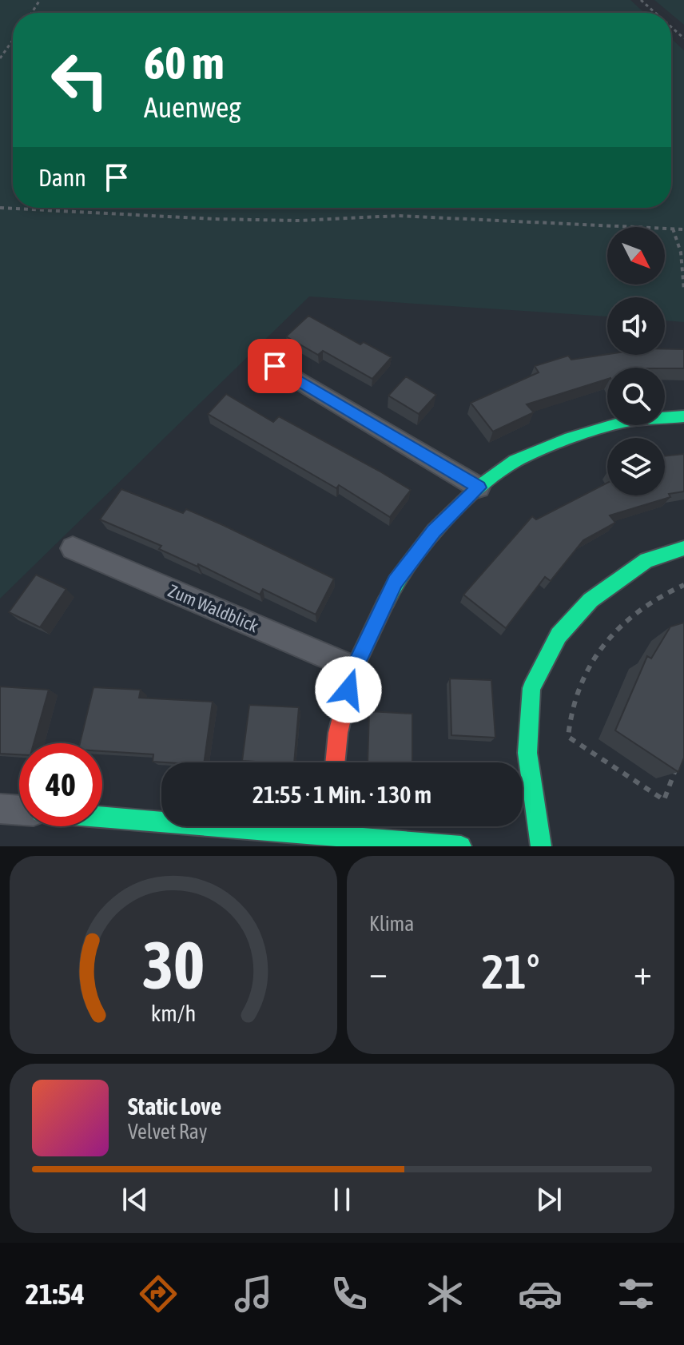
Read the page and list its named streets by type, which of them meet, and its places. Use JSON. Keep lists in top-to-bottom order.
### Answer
{
  "streets": {
    "street": ["Zum Waldblick"]
  },
  "north": "bottom right",
  "page": {
    "turn": ["60 m", "Auenweg"],
    "then": "Dann",
    "limit": "40",
    "trip": "21:55 · 1 Min. · 130 m",
    "tile": "Klima",
    "heat": ["−", "21°", "+"],
    "song": ["Static Love", "Velvet Ray"],
    "tabs": "21:54",
    "gauge": ["30", "km/h"]
  }
}
